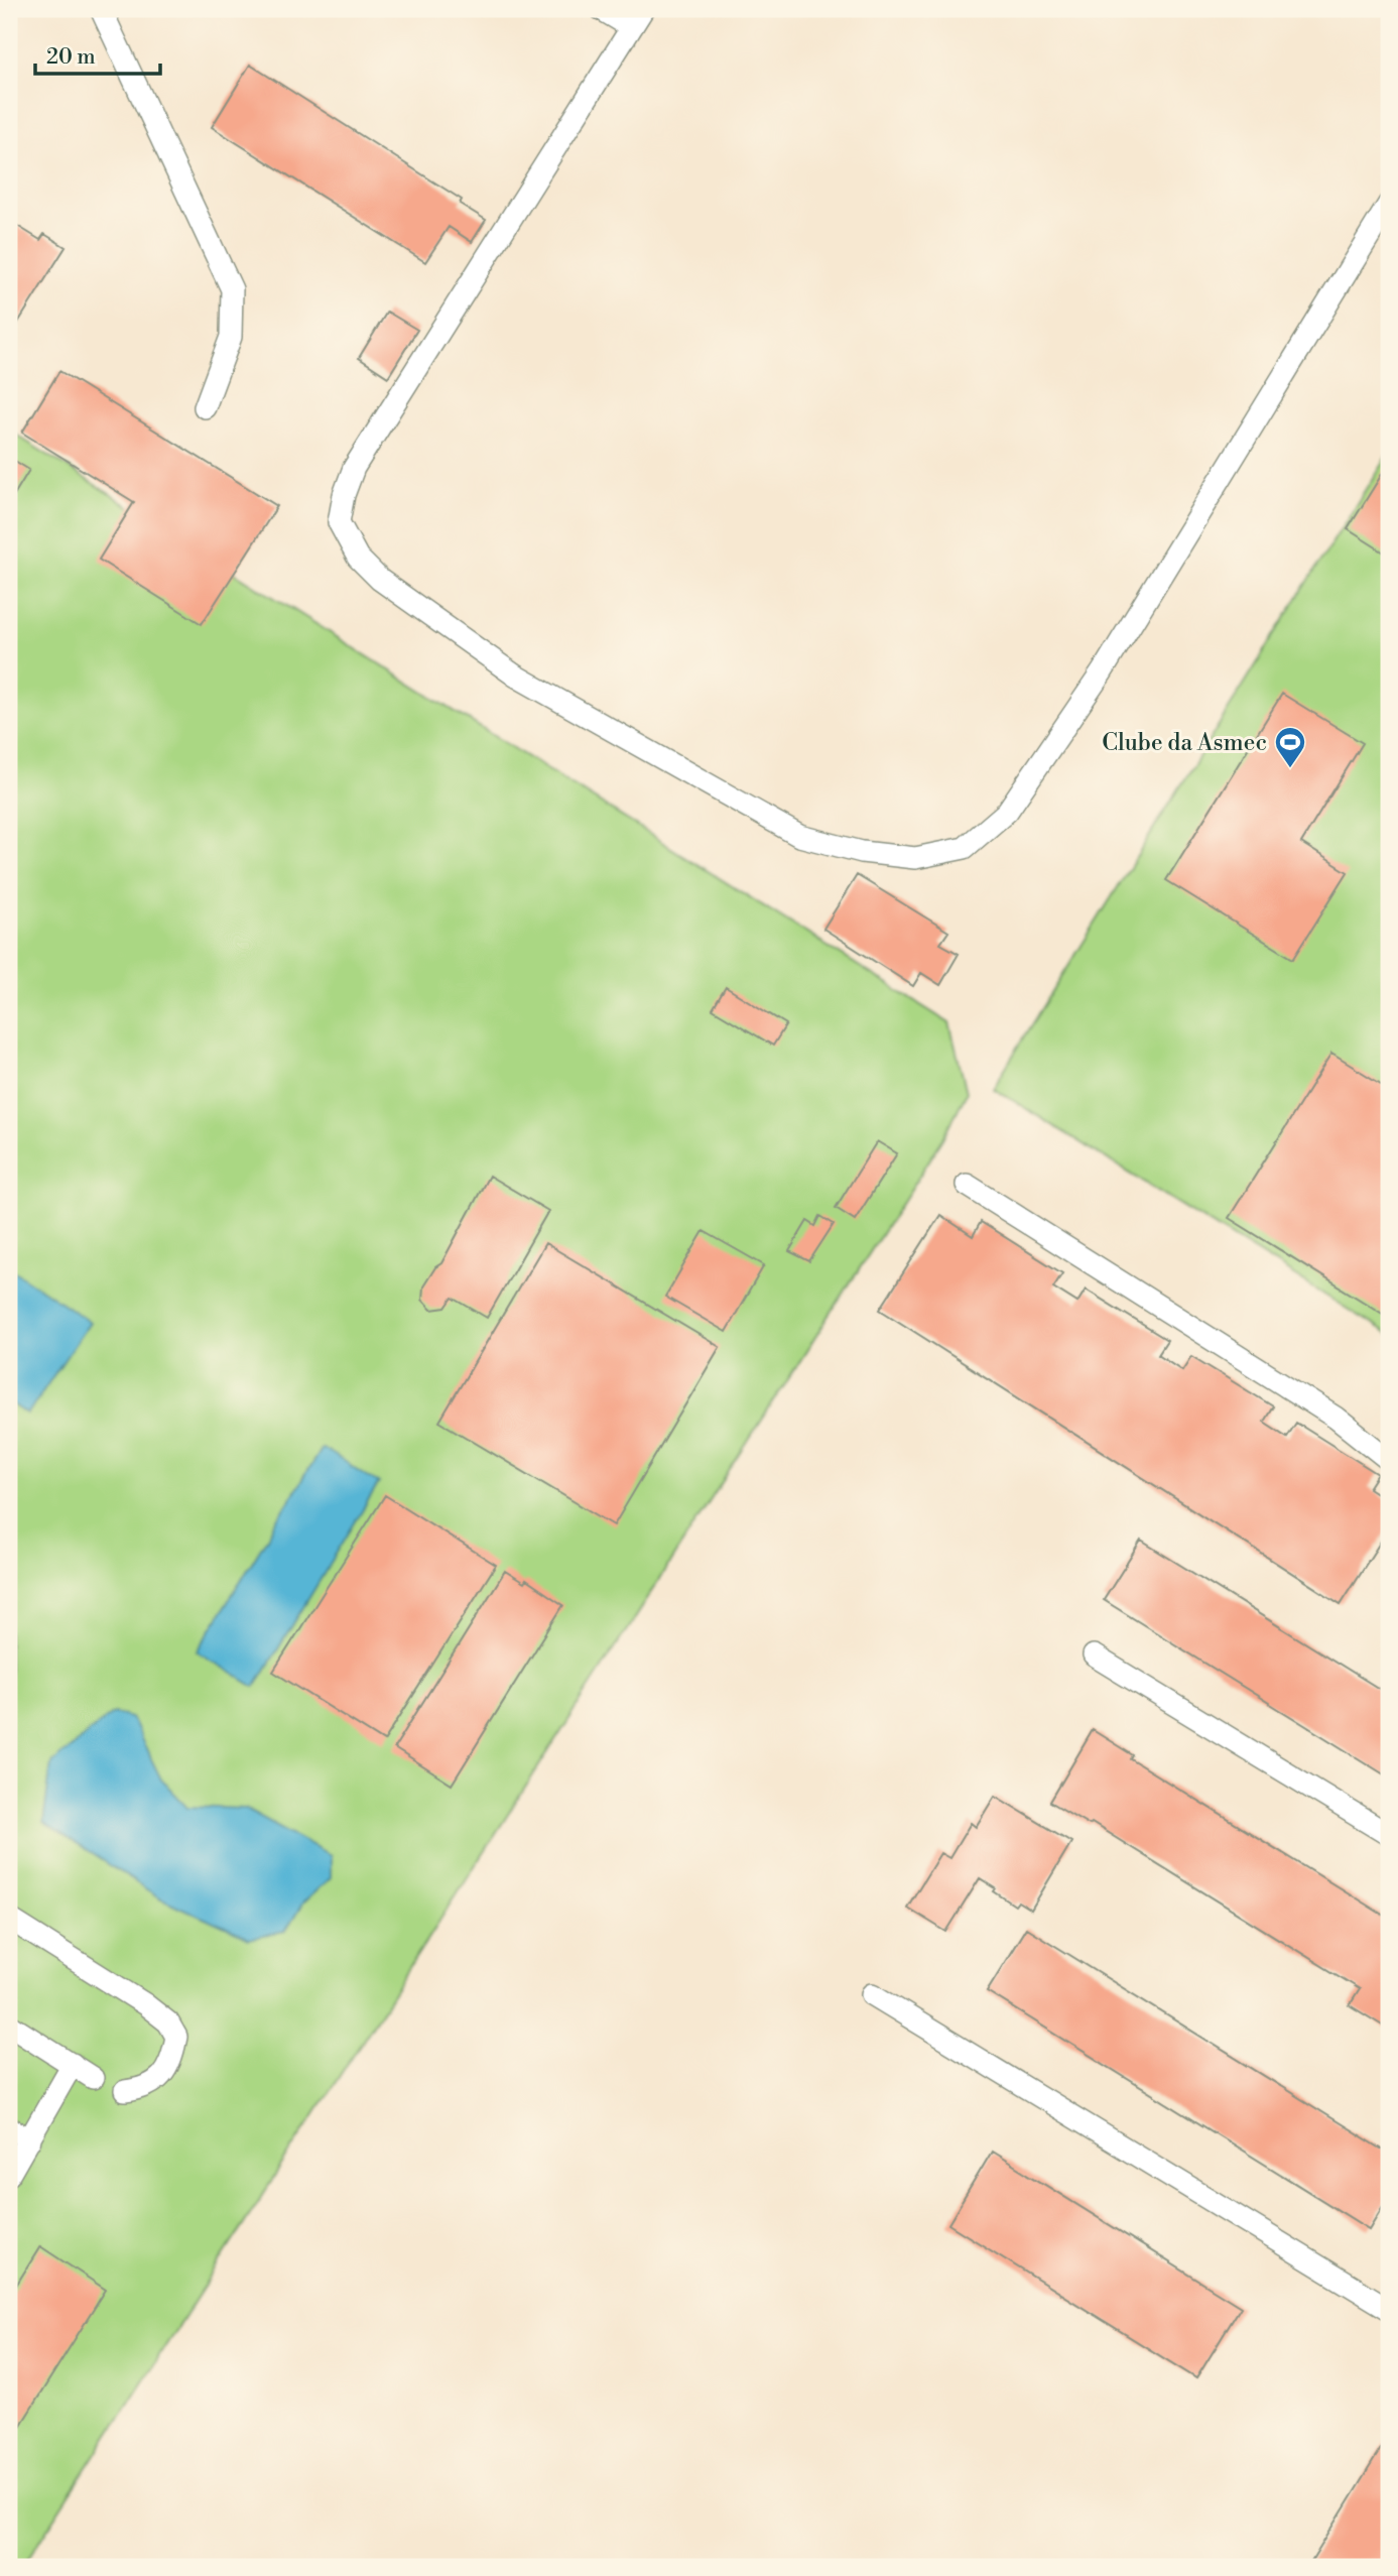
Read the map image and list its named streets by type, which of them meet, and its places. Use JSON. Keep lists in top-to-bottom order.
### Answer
{
  "places": {
    "sports": ["Clube da Asmec"]
  },
  "scale_bar": "20 m"
}
